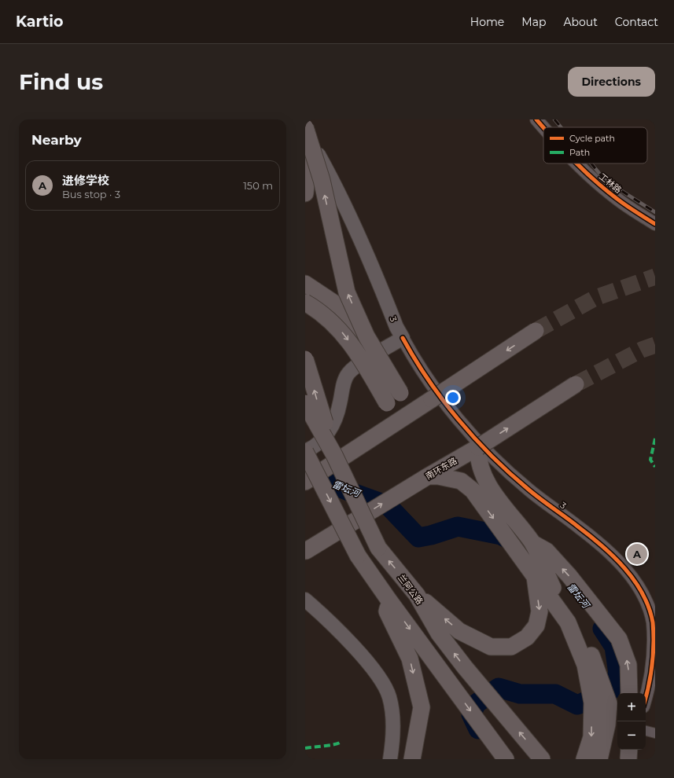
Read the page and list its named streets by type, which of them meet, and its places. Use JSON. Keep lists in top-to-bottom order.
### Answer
{
  "streets": {
    "highway": ["南环东路", "兰阿公路"],
    "main road": ["3"],
    "street": ["工林路"]
  },
  "water": ["雷坛河"],
  "legend": ["Cycle path", "Path"],
  "page": {
    "header": "Kartio",
    "nav": [
      "Home",
      "Map",
      "About",
      "Contact"
    ],
    "buttons": "Directions",
    "title": "Find us",
    "heading": "Nearby",
    "list": [
      {
        "mark": "A",
        "name": "进修学校",
        "note": "Bus stop · 3",
        "value": "150 m"
      }
    ],
    "pins": "A",
    "map_buttons": ["+", "−"]
  }
}
